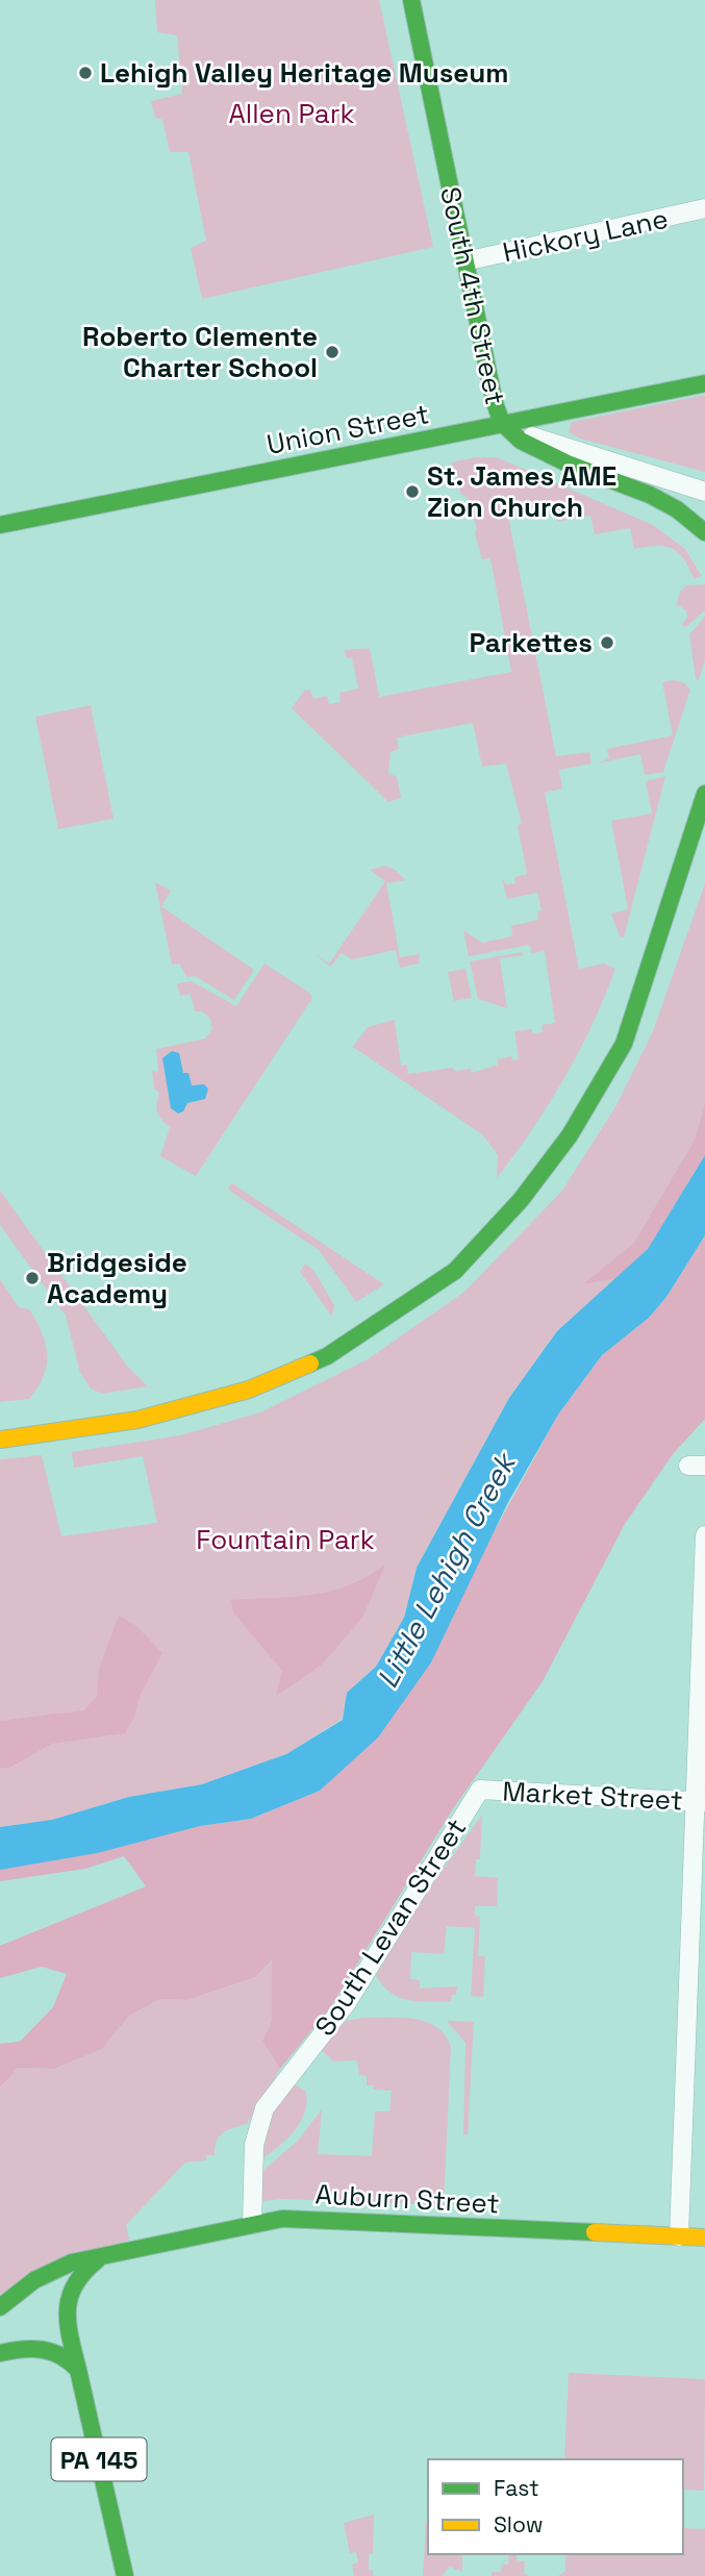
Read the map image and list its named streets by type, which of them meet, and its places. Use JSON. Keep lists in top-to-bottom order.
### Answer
{
  "streets": {
    "street": [
      "Hickory Lane",
      "South 4th Street",
      "Union Street",
      "Market Street",
      "South Levan Street",
      "Auburn Street",
      "PA 145"
    ]
  },
  "crossings": [
    ["Hickory Lane", "South 4th Street"],
    ["South 4th Street", "Union Street"],
    ["Market Street", "South Levan Street"],
    ["South Levan Street", "Auburn Street"],
    ["Auburn Street", "PA 145"]
  ],
  "water": ["Little Lehigh Creek"],
  "parks": ["Allen Park", "Fountain Park"],
  "places": [
    "Lehigh Valley Heritage Museum",
    "Roberto Clemente Charter School",
    "St. James AME Zion Church",
    "Parkettes",
    "Bridgeside Academy"
  ],
  "legend": ["Fast", "Slow"]
}
